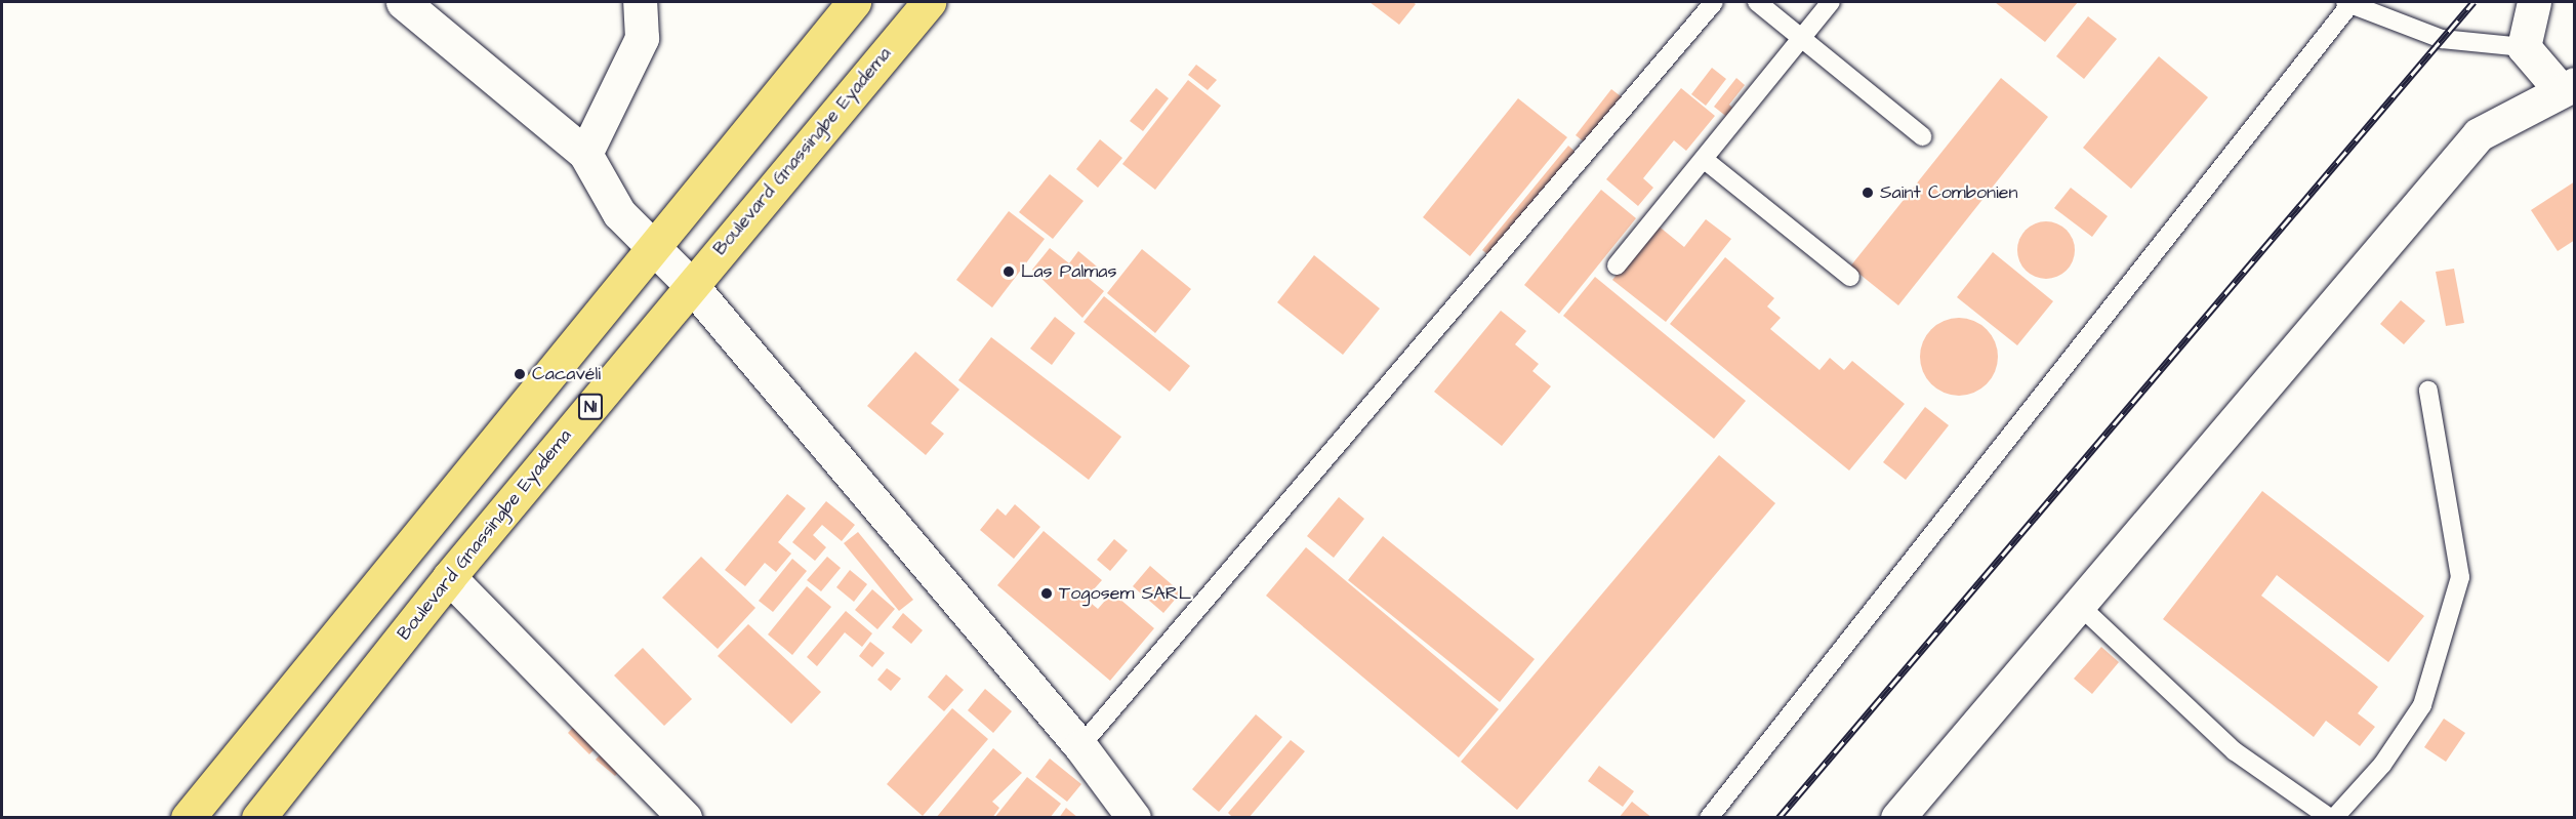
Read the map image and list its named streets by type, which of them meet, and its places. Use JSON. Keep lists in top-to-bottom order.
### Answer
{
  "streets": {
    "highway": ["Boulevard Gnassingbe Eyadema", "N1"]
  },
  "places": [
    "Saint Combonien",
    "Las Palmas",
    "Cacavéli",
    "Togosem SARL"
  ]
}
